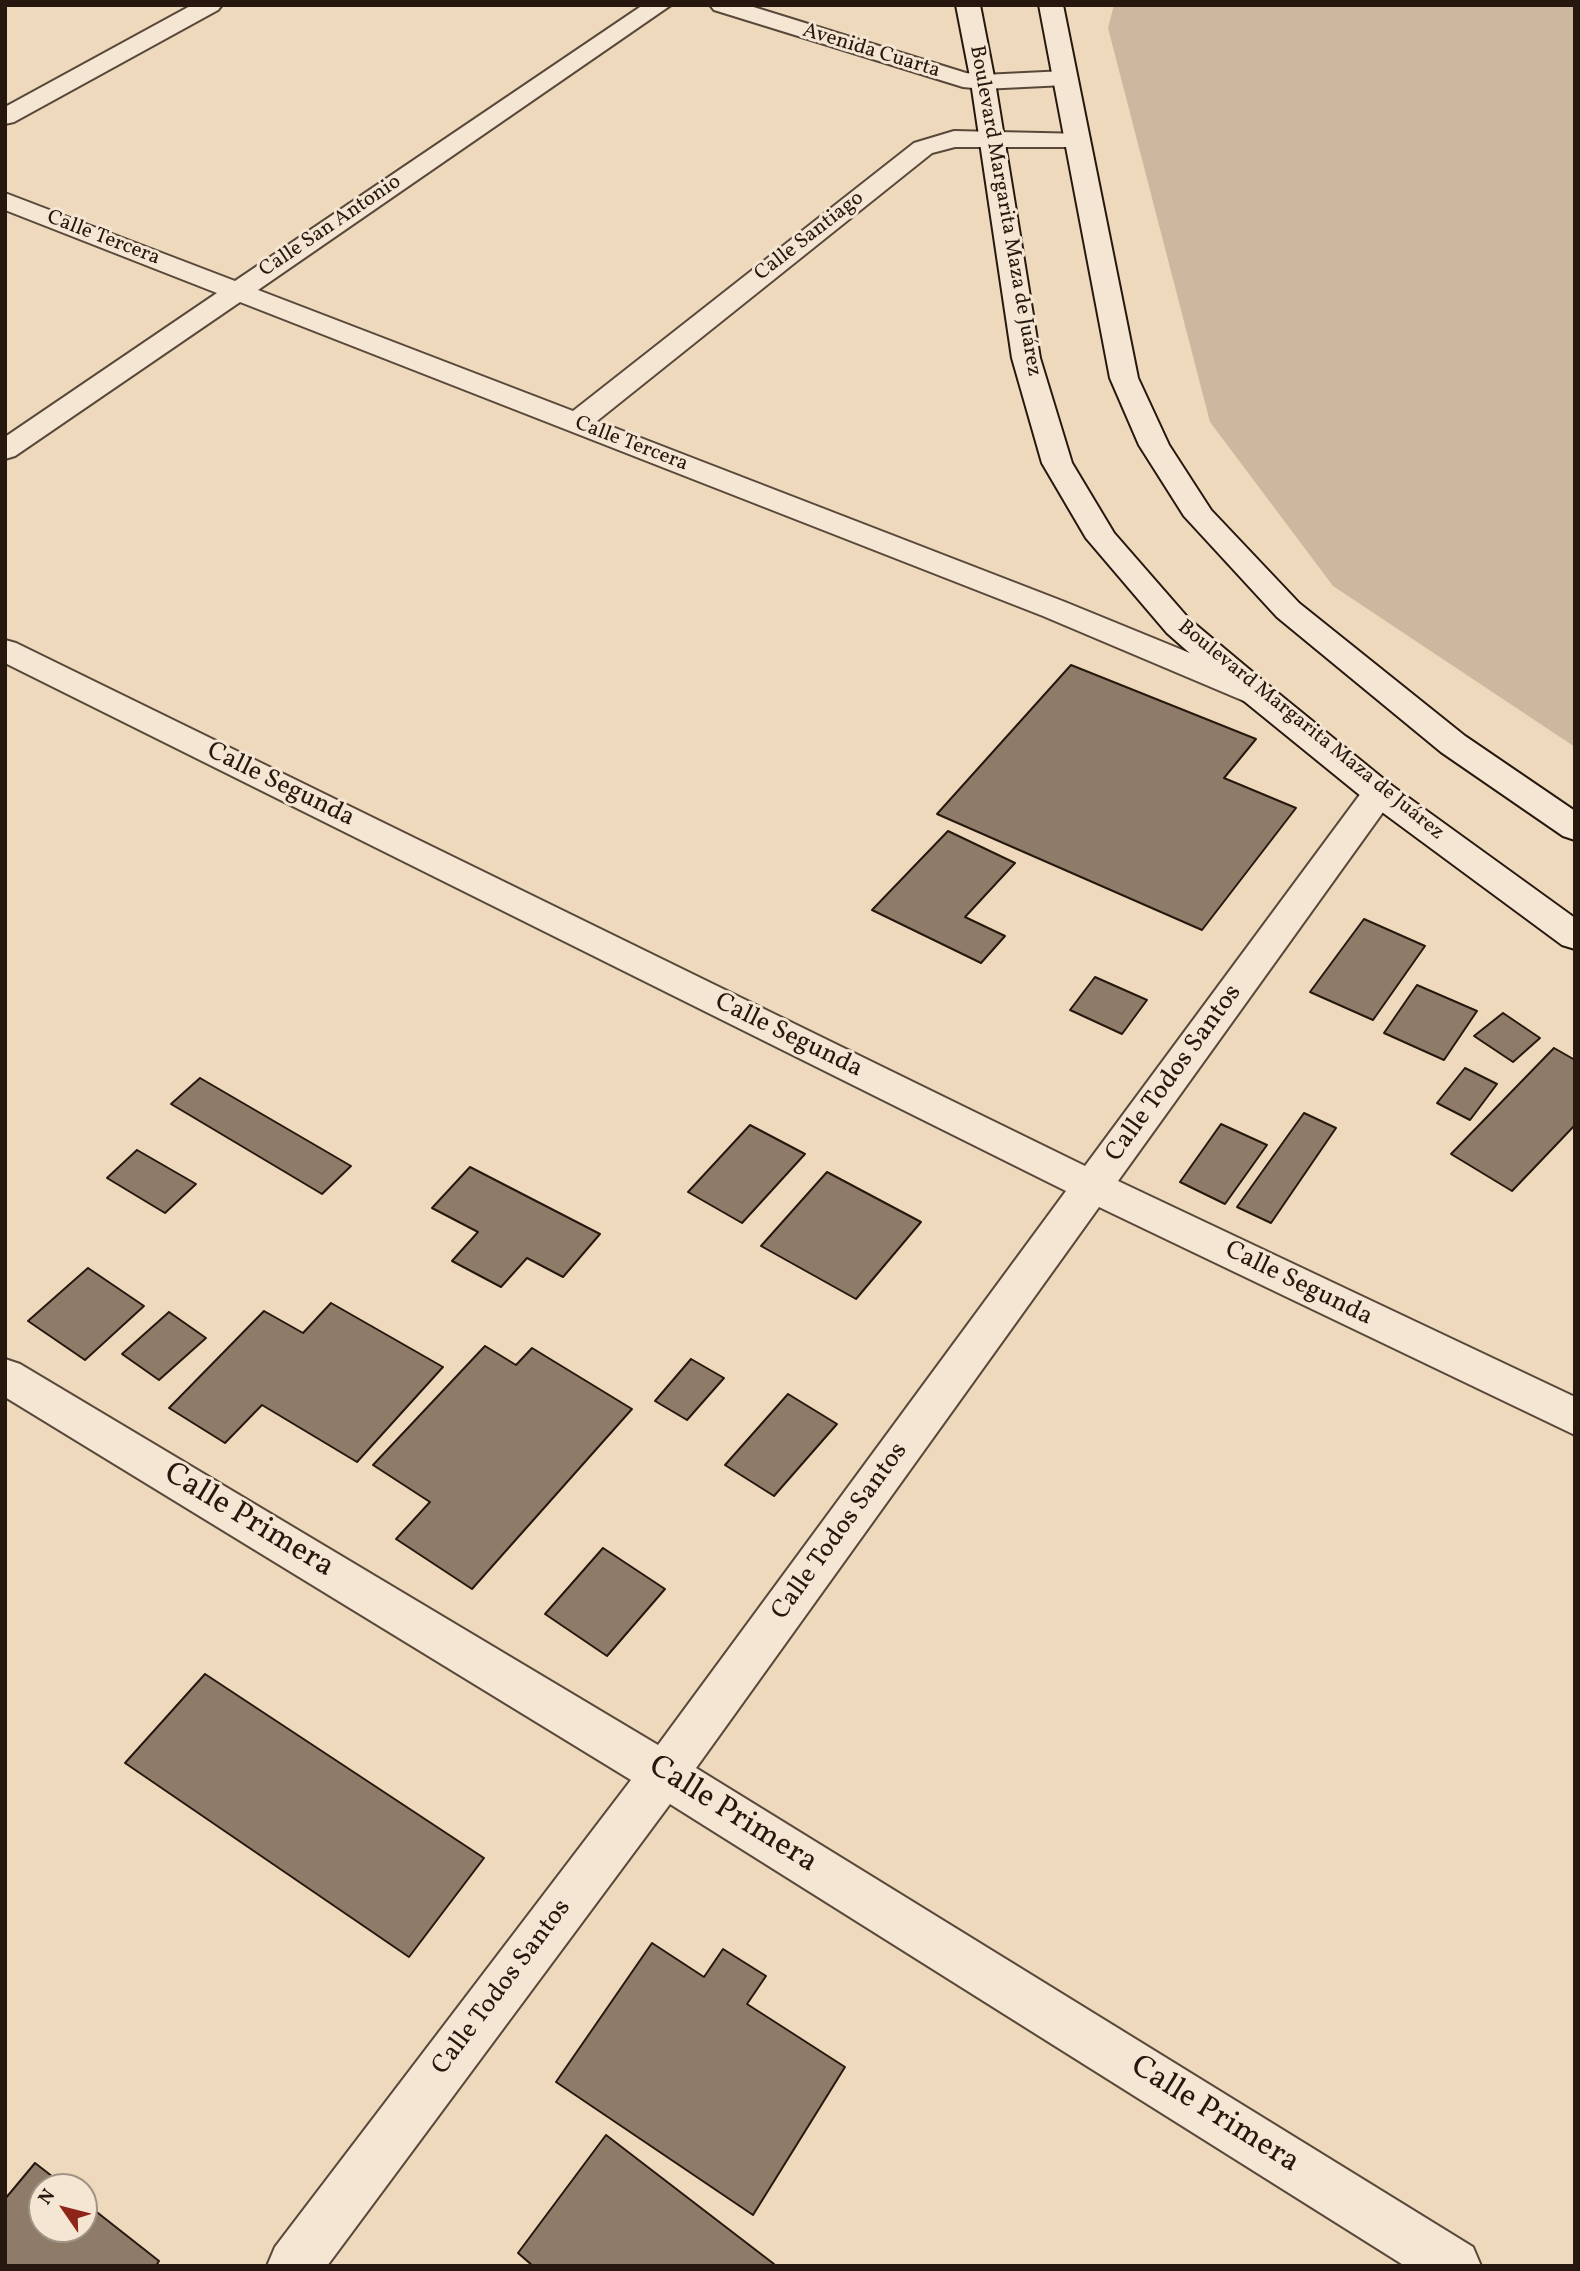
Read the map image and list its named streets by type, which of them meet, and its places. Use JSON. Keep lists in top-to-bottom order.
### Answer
{
  "streets": {
    "street": [
      "Avenida Cuarta",
      "Boulevard Margarita Maza de Juárez",
      "Calle San Antonio",
      "Calle Santiago",
      "Calle Tercera",
      "Calle Segunda",
      "Calle Todos Santos",
      "Calle Primera"
    ]
  },
  "crossings": [
    ["Avenida Cuarta", "Boulevard Margarita Maza de Juárez"],
    ["Boulevard Margarita Maza de Juárez", "Calle Santiago"],
    ["Boulevard Margarita Maza de Juárez", "Calle Tercera"],
    ["Boulevard Margarita Maza de Juárez", "Calle Todos Santos"],
    ["Calle San Antonio", "Calle Tercera"],
    ["Calle Santiago", "Calle Tercera"],
    ["Calle Segunda", "Calle Todos Santos"],
    ["Calle Todos Santos", "Calle Primera"]
  ],
  "north": "top left"
}
